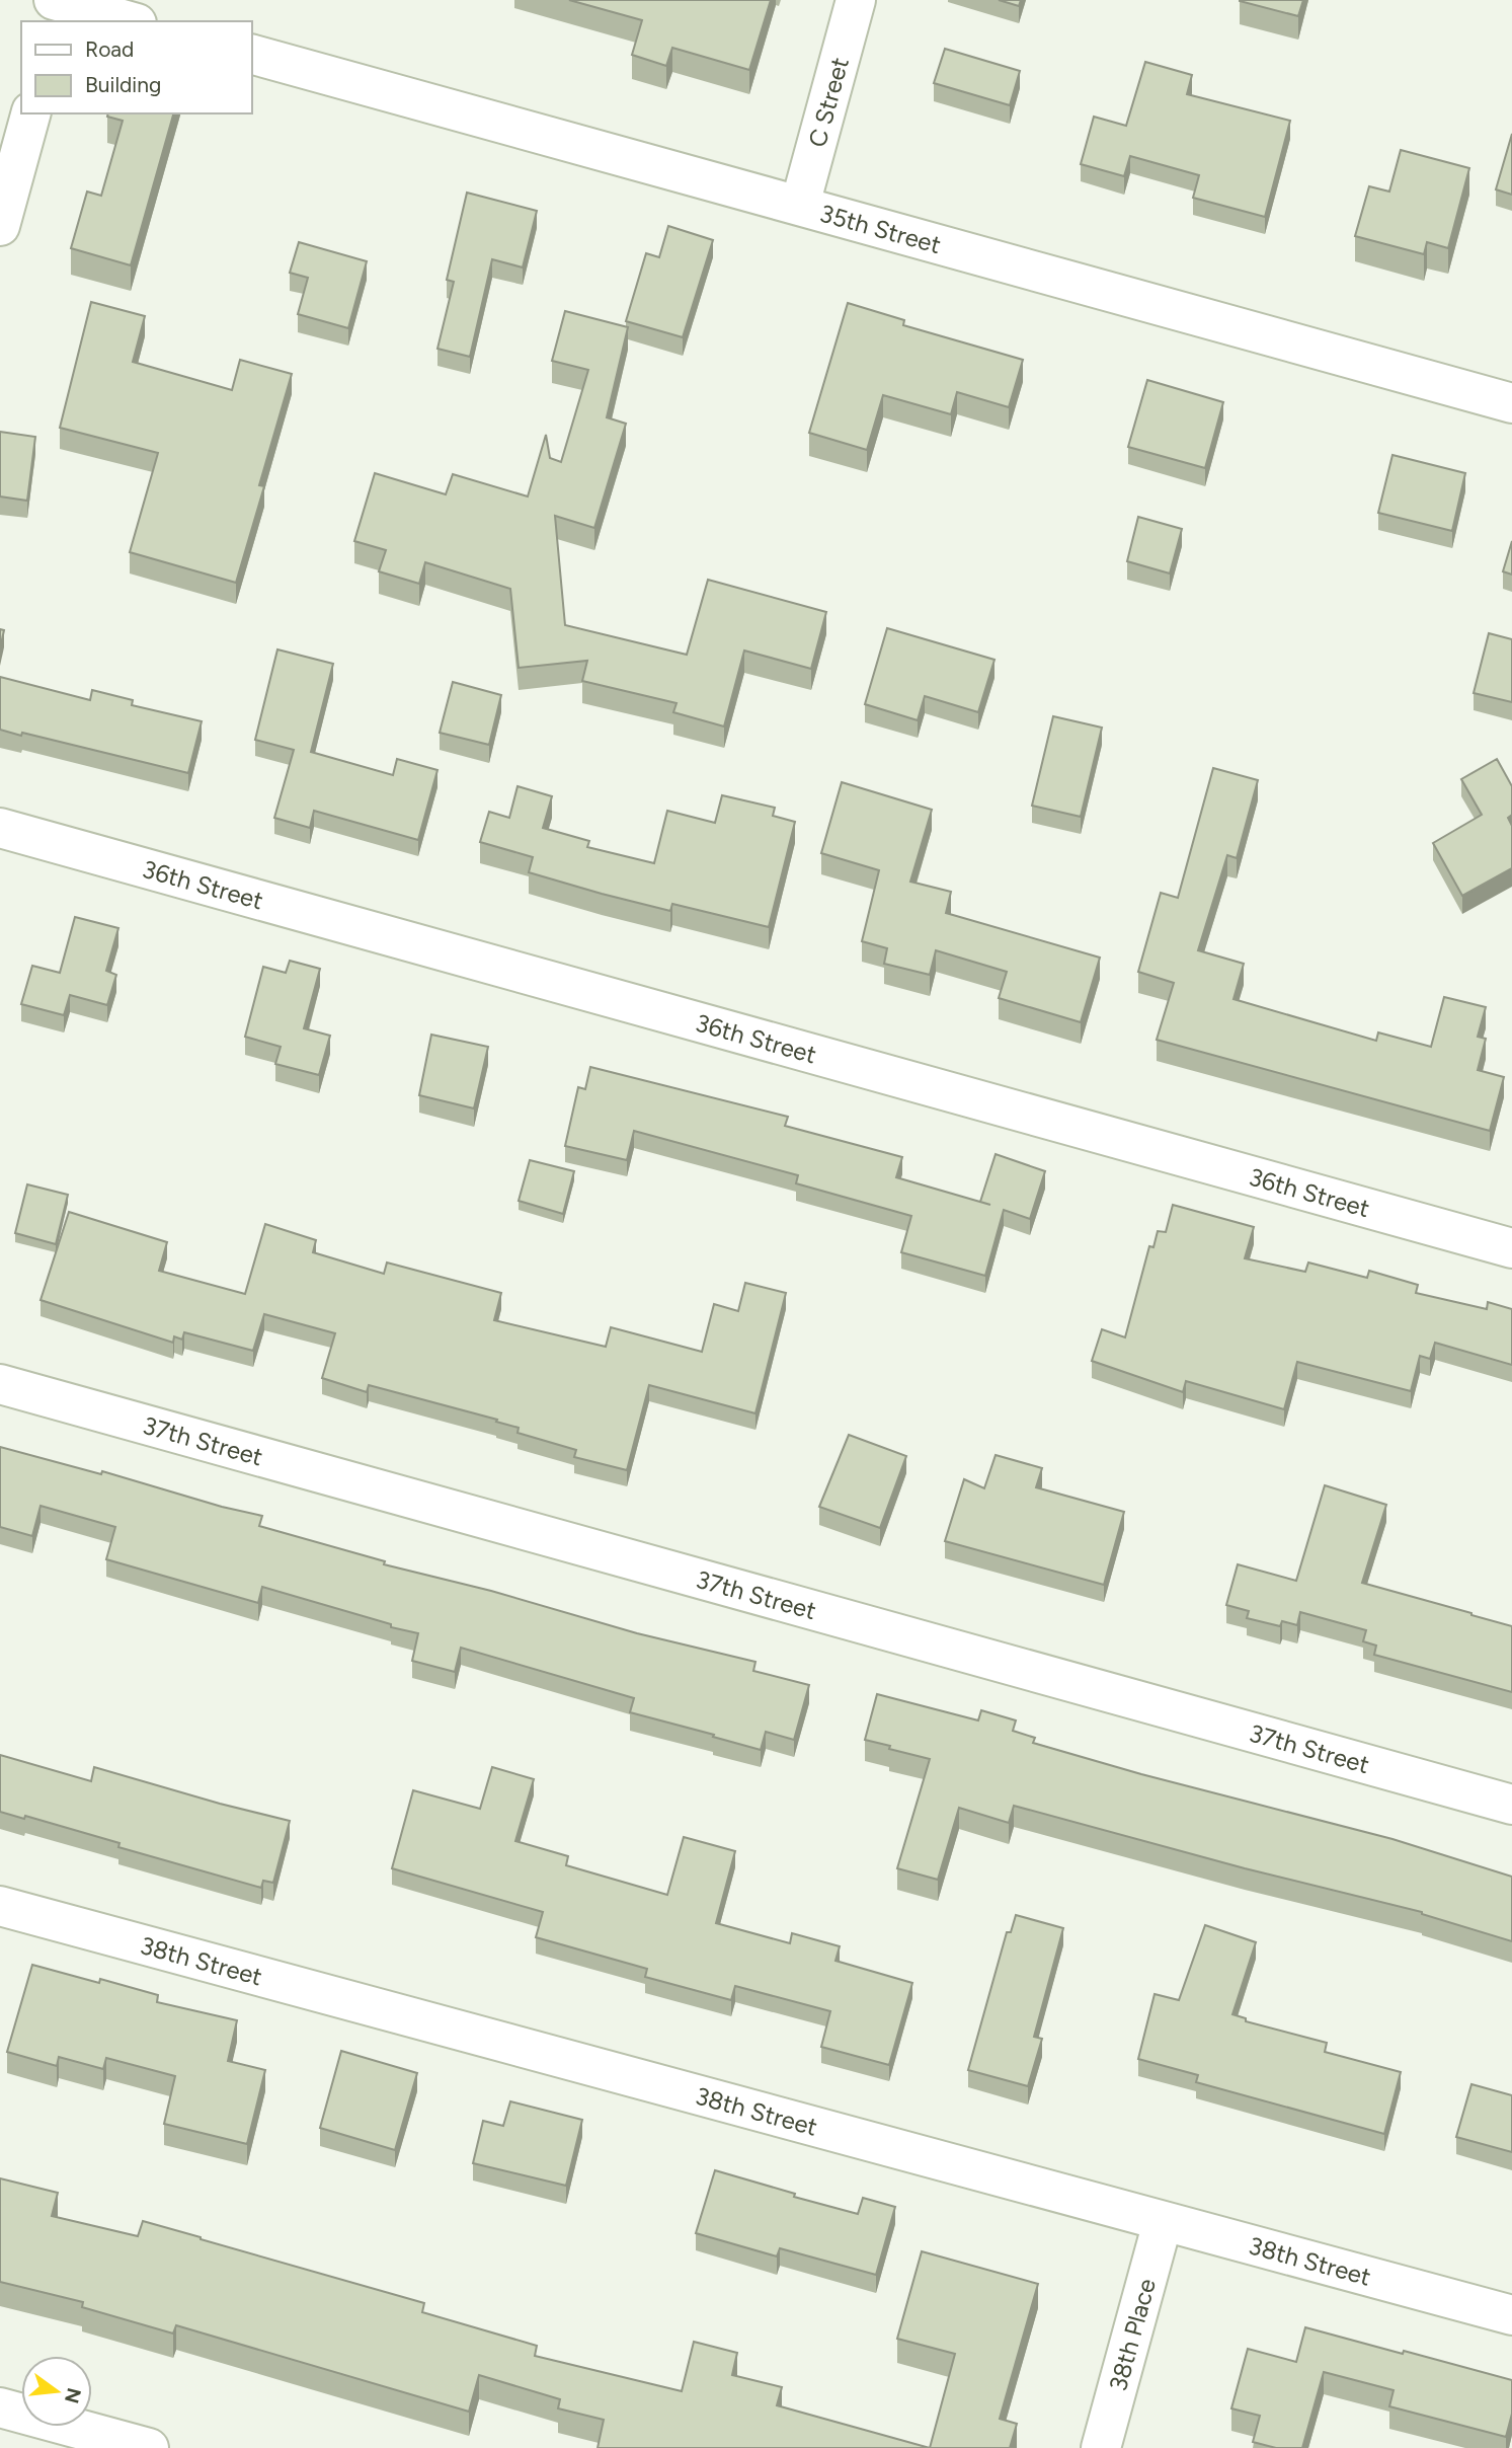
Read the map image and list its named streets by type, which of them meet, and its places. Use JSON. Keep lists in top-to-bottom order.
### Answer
{
  "streets": {
    "street": [
      "C Street",
      "35th Street",
      "36th Street",
      "37th Street",
      "38th Street",
      "38th Place"
    ]
  },
  "crossings": [
    ["C Street", "35th Street"],
    ["38th Street", "38th Place"]
  ],
  "legend": ["Road", "Building"],
  "north": "right"
}
